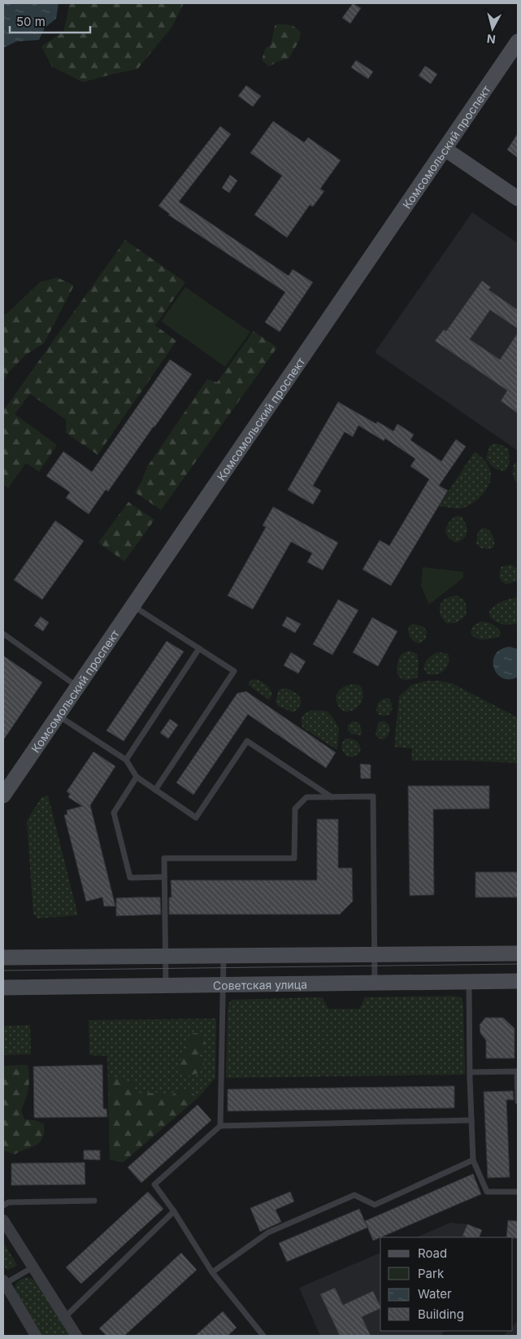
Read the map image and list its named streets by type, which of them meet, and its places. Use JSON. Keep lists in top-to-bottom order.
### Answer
{
  "streets": {
    "main road": ["Комсомольский проспект", "Советская улица"]
  },
  "legend": [
    "Road",
    "Park",
    "Water",
    "Building"
  ],
  "scale_bar": "50 m",
  "north": "bottom"
}
